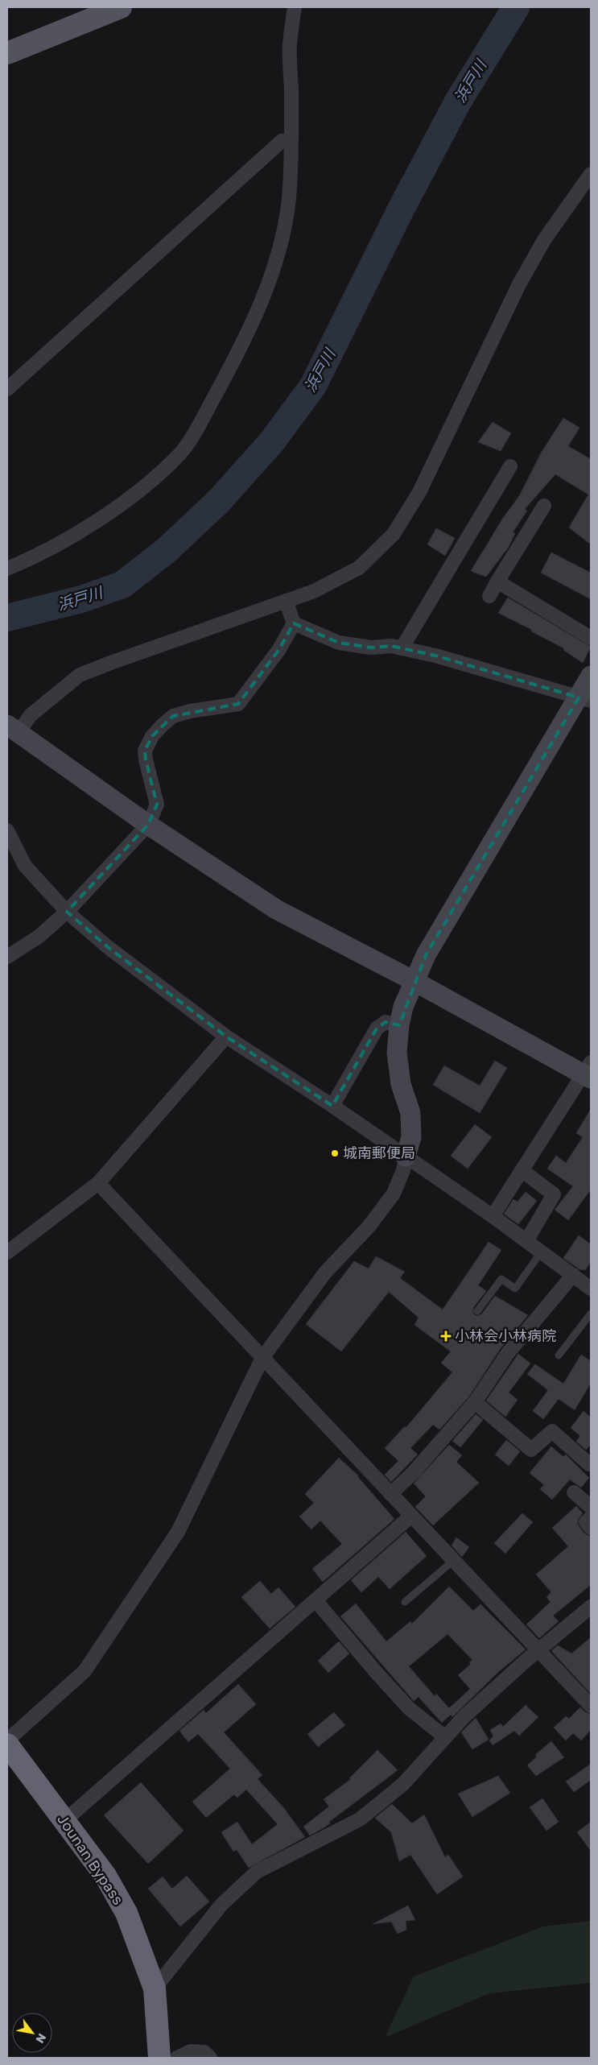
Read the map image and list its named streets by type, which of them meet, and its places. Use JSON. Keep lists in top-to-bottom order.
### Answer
{
  "streets": {
    "highway": ["Jounan Bypass"]
  },
  "water": ["浜戸川"],
  "places": {
    "other": ["城南郵便局"],
    "health": ["小林会小林病院"]
  },
  "north": "bottom right"
}
